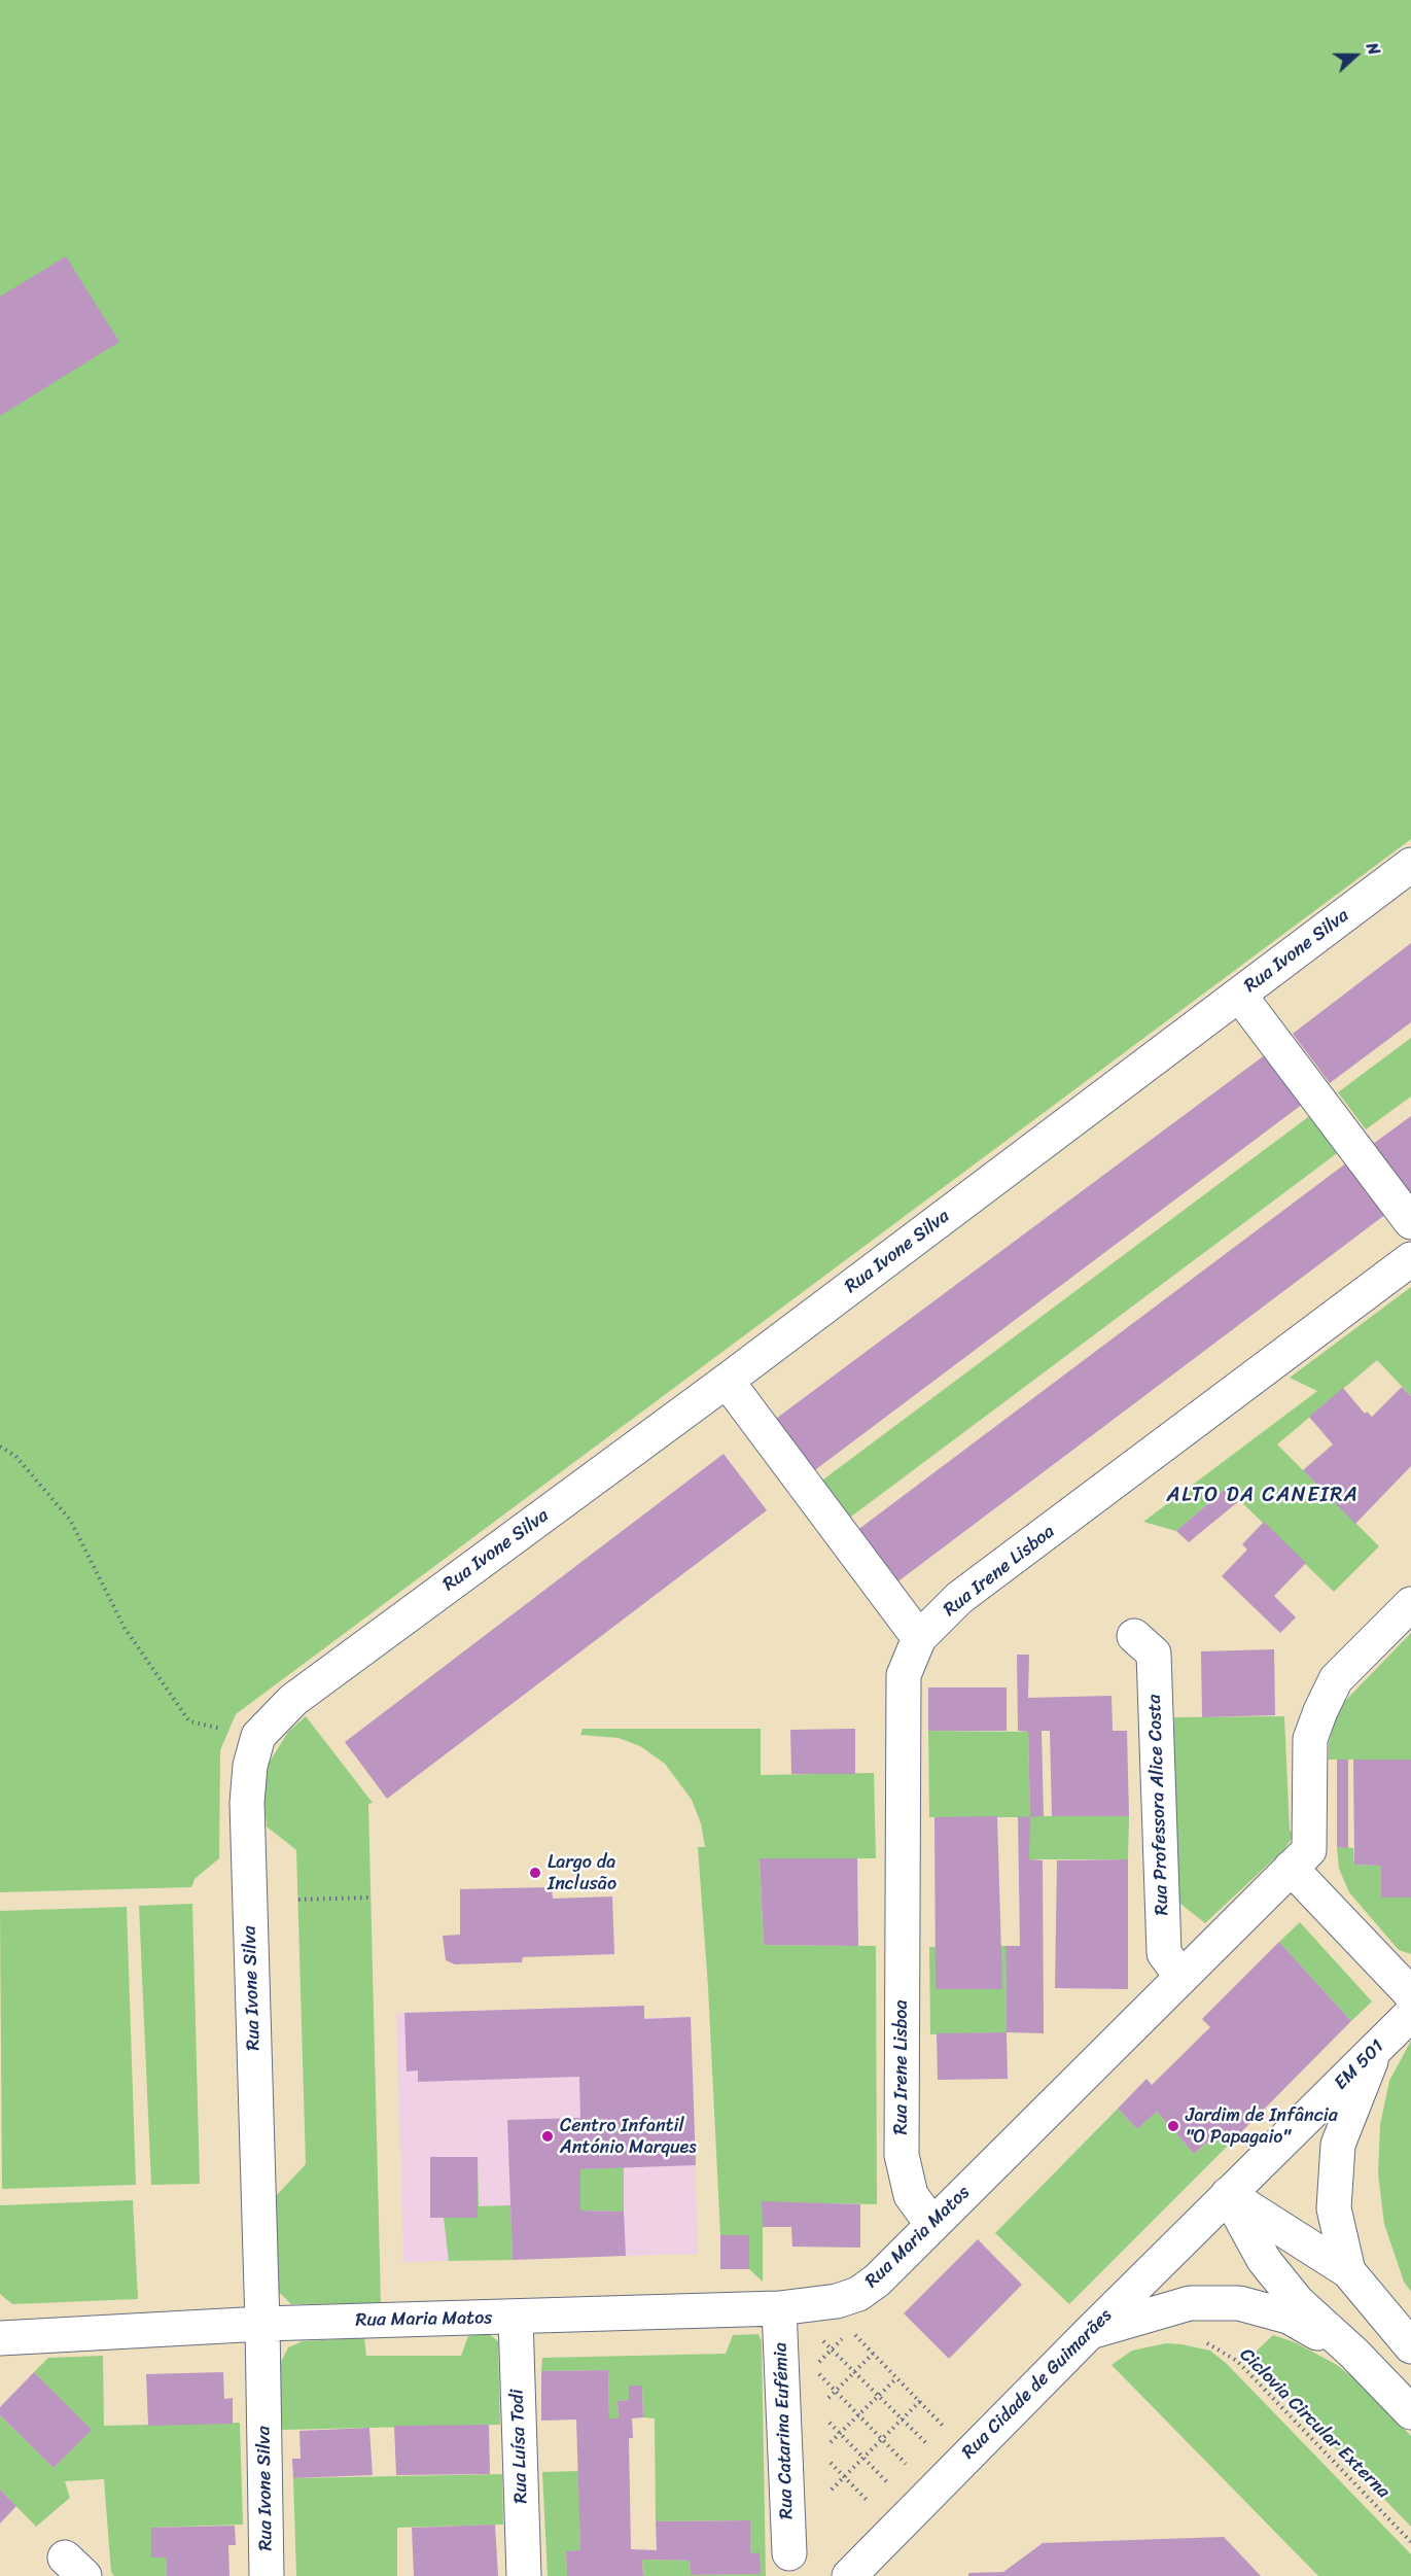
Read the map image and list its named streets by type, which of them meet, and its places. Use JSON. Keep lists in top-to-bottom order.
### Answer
{
  "streets": {
    "street": [
      "Rua Ivone Silva",
      "Rua Irene Lisboa",
      "Rua Professora Alice Costa",
      "EM 501",
      "Rua Maria Matos",
      "Rua Cidade de Guimarães",
      "Rua Catarina Eufémia",
      "Rua Luísa Todi"
    ],
    "path": ["Ciclovia Circular Externa"]
  },
  "crossings": [
    ["Rua Ivone Silva", "Rua Maria Matos"],
    ["Rua Irene Lisboa", "Rua Maria Matos"],
    ["Rua Professora Alice Costa", "Rua Maria Matos"],
    ["EM 501", "Rua Cidade de Guimarães"],
    ["Rua Maria Matos", "Rua Catarina Eufémia"],
    ["Rua Maria Matos", "Rua Luísa Todi"]
  ],
  "districts": ["ALTO DA CANEIRA"],
  "places": ["Largo da Inclusão", "Jardim de Infância \"O Papagaio\"", "Centro Infantil António Marques"],
  "north": "right"
}
